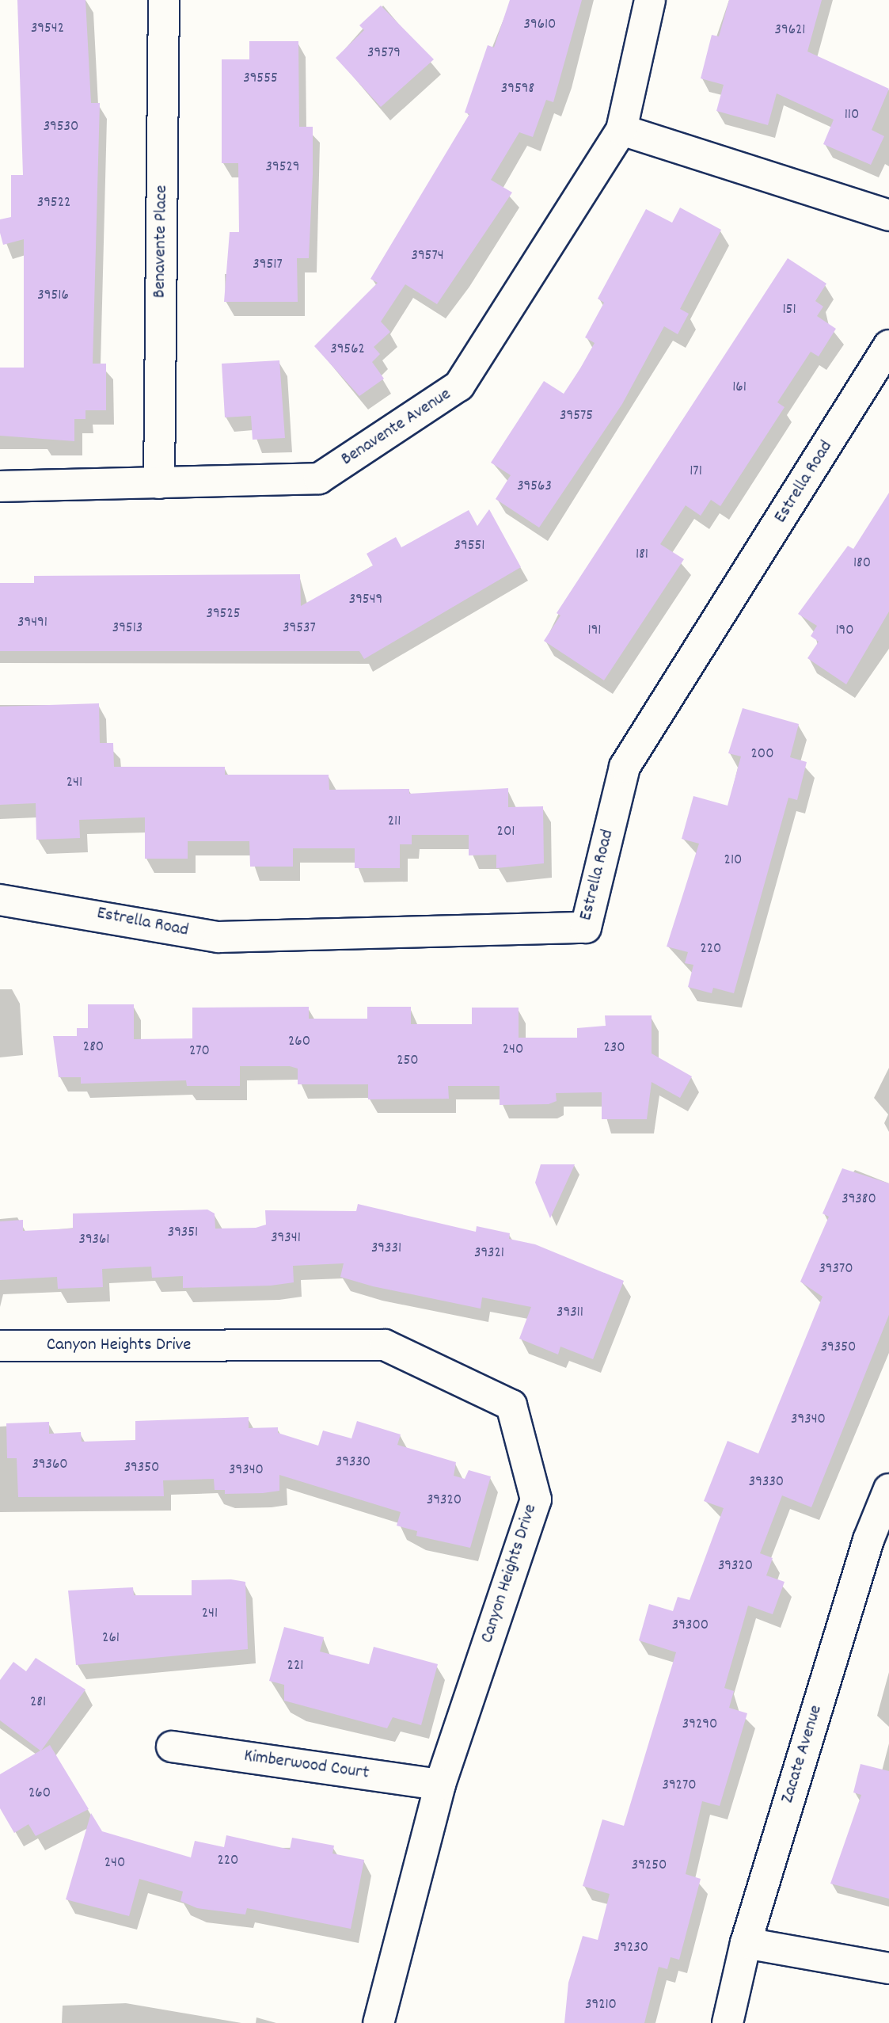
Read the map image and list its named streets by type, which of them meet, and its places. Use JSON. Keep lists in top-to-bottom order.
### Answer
{
  "streets": {
    "street": [
      "Benavente Place",
      "Benavente Avenue",
      "Estrella Road",
      "Canyon Heights Drive",
      "Zacate Avenue",
      "Kimberwood Court"
    ]
  },
  "crossings": [
    ["Benavente Place", "Benavente Avenue"],
    ["Canyon Heights Drive", "Kimberwood Court"]
  ],
  "house_numbers": [
    "39610",
    "39542",
    "39621",
    "39579",
    "39555",
    "39598",
    "110",
    "39530",
    "39529",
    "39522",
    "39574",
    "39517",
    "39516",
    "151",
    "39562",
    "161",
    "39575",
    "171",
    "39563",
    "39551",
    "181",
    "180",
    "39549",
    "39525",
    "39491",
    "39513",
    "39537",
    "191",
    "190",
    "200",
    "241",
    "211",
    "201",
    "210",
    "220",
    "260",
    "280",
    "230",
    "240",
    "270",
    "250",
    "39380",
    "39351",
    "39341",
    "39361",
    "39331",
    "39321",
    "39370",
    "39311",
    "39350",
    "39340",
    "39330",
    "39360",
    "39350",
    "39340",
    "39330",
    "39320",
    "39320",
    "241",
    "39300",
    "261",
    "221",
    "281",
    "39290",
    "39270",
    "260",
    "220",
    "240",
    "39250",
    "39230",
    "39210"
  ]
}
